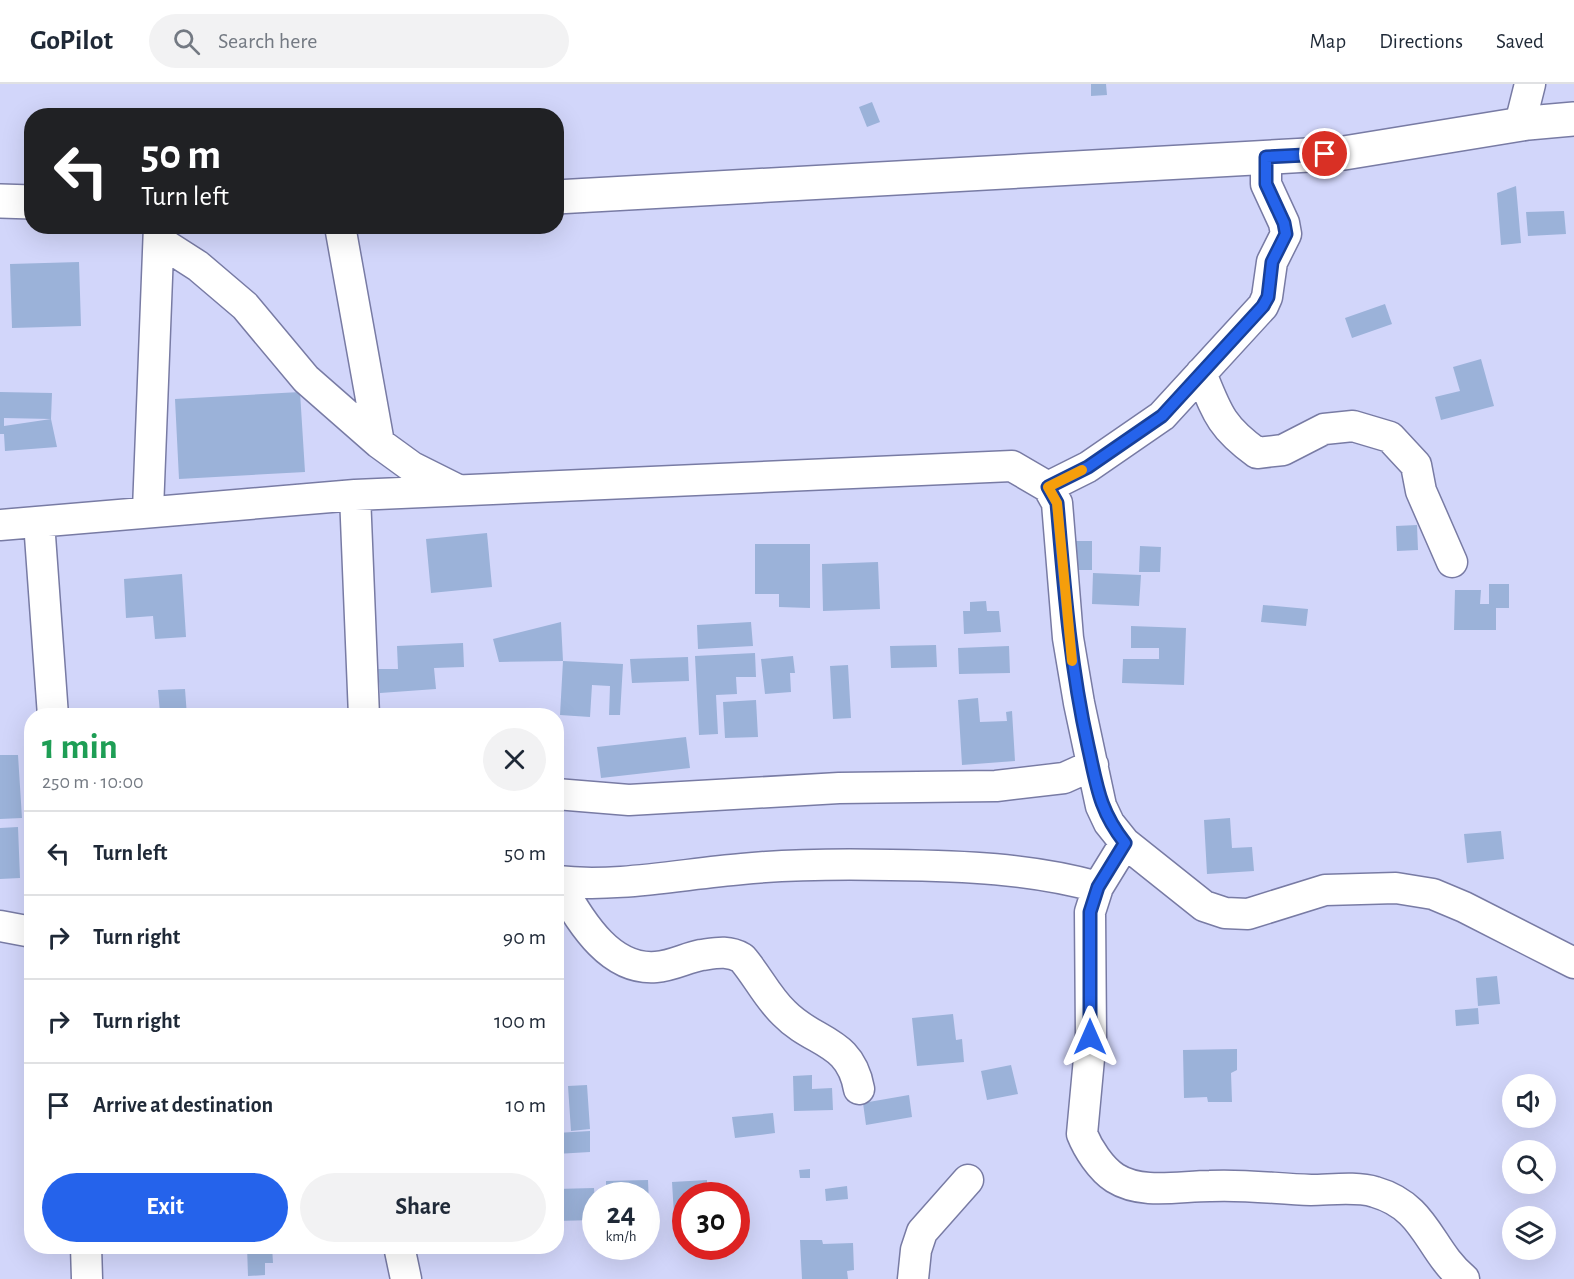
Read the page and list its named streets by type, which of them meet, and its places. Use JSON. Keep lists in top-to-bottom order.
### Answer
{
  "page": {
    "header": "GoPilot",
    "search": "Search here",
    "nav": ["Map", "Directions", "Saved"],
    "turn": ["50 m", "Turn left"],
    "heading": ["1 min", "250 m · 10:00"],
    "list": [
      {
        "name": "Turn left",
        "value": "50 m"
      },
      {
        "name": "Turn right",
        "value": "90 m"
      },
      {
        "name": "Turn right",
        "value": "100 m"
      },
      {
        "name": "Arrive at destination",
        "value": "10 m"
      }
    ],
    "buttons": ["Exit", "Share"],
    "speed": "24 km/h",
    "limit": "30"
  }
}
